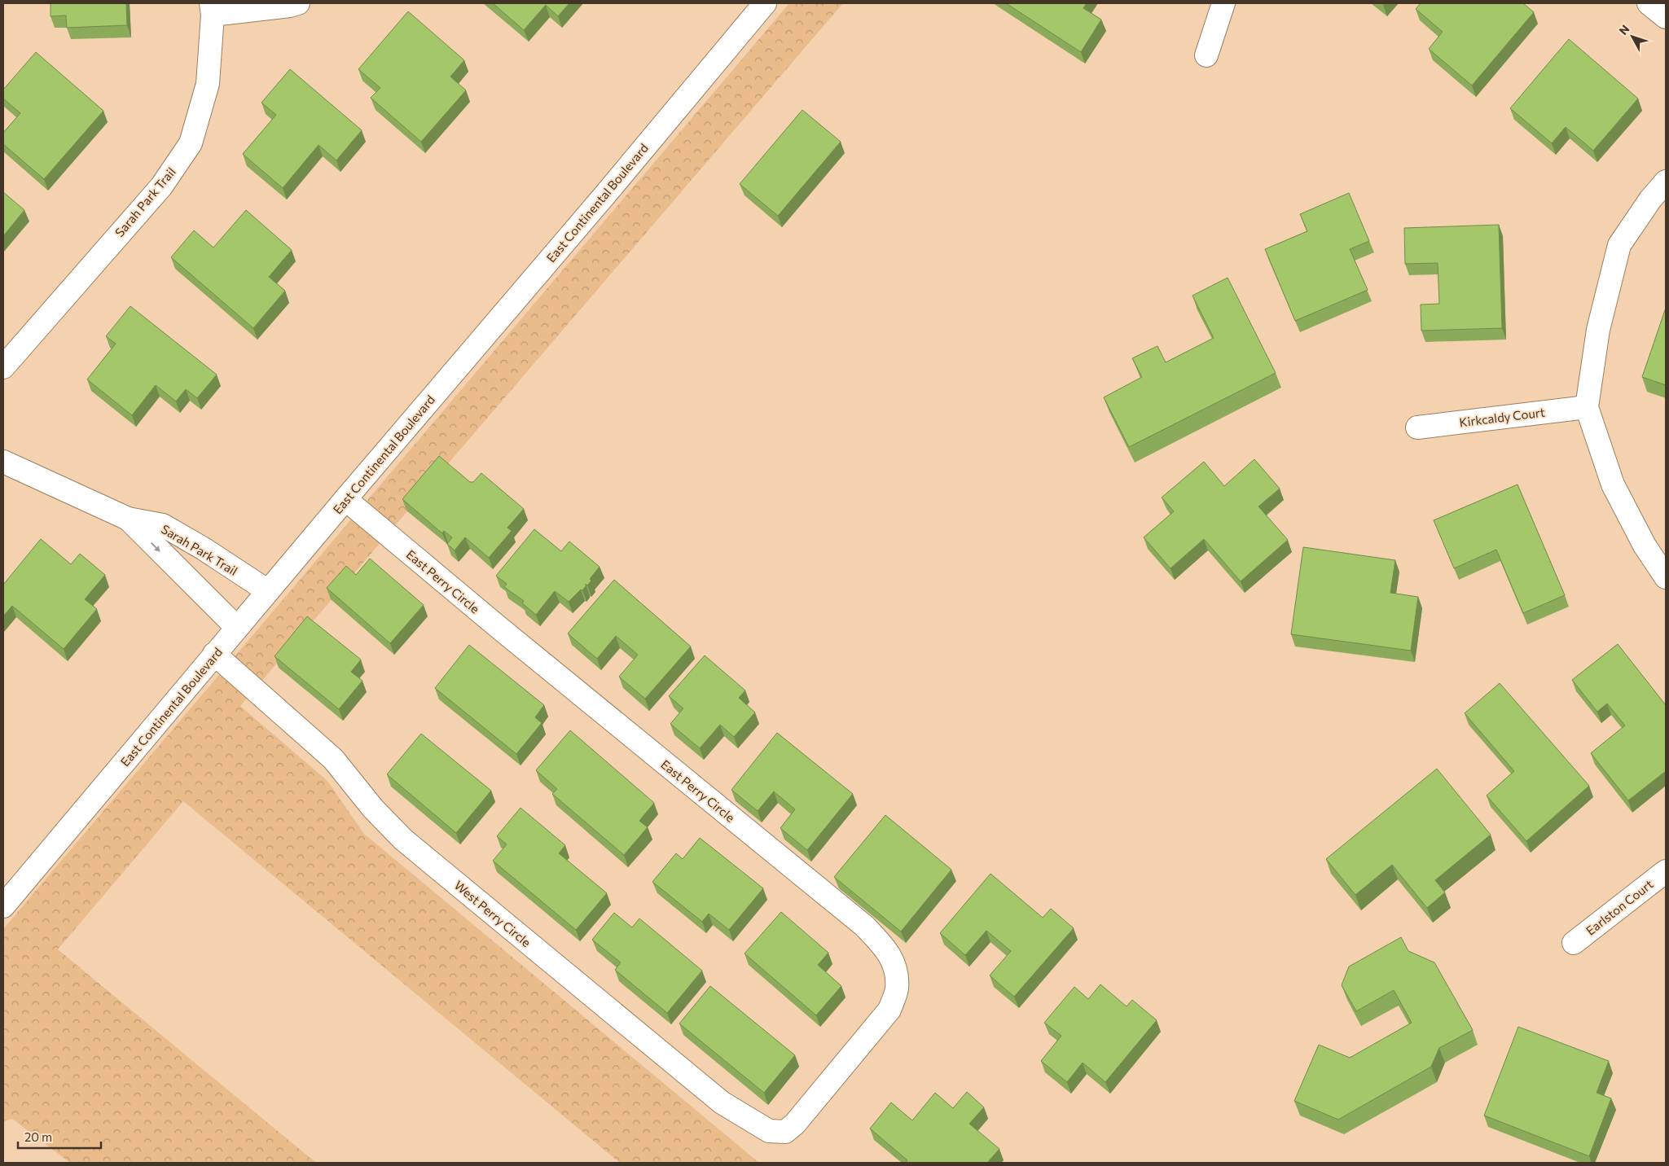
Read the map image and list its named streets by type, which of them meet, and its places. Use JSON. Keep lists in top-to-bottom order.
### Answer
{
  "streets": {
    "street": [
      "Sarah Park Trail",
      "East Continental Boulevard",
      "Kirkcaldy Court",
      "East Perry Circle",
      "Earlston Court",
      "West Perry Circle"
    ]
  },
  "crossings": [
    ["Sarah Park Trail", "East Continental Boulevard"],
    ["East Continental Boulevard", "East Perry Circle"],
    ["East Continental Boulevard", "West Perry Circle"],
    ["East Perry Circle", "West Perry Circle"]
  ],
  "scale_bar": "20 m",
  "north": "top left"
}
